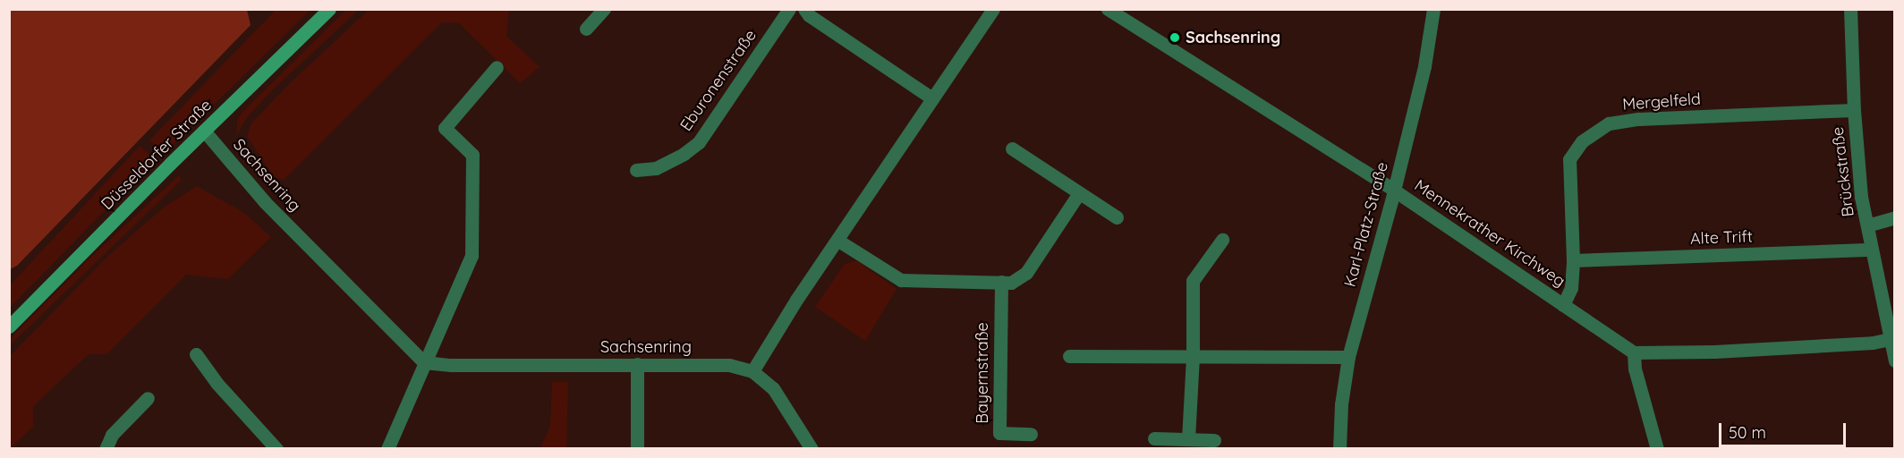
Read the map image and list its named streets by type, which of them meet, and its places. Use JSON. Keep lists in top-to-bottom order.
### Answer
{
  "streets": {
    "main road": ["Düsseldorfer Straße"],
    "street": [
      "Eburonenstraße",
      "Mergelfeld",
      "Brückstraße",
      "Sachsenring",
      "Karl-Platz-Straße",
      "Mennekrather Kirchweg",
      "Alte Trift",
      "Bayernstraße"
    ]
  },
  "crossings": [
    ["Mergelfeld", "Brückstraße"],
    ["Mergelfeld", "Mennekrather Kirchweg"],
    ["Mergelfeld", "Alte Trift"],
    ["Düsseldorfer Straße", "Sachsenring"],
    ["Brückstraße", "Alte Trift"],
    ["Karl-Platz-Straße", "Mennekrather Kirchweg"]
  ],
  "places": ["Sachsenring"],
  "scale_bar": "50 m"
}
